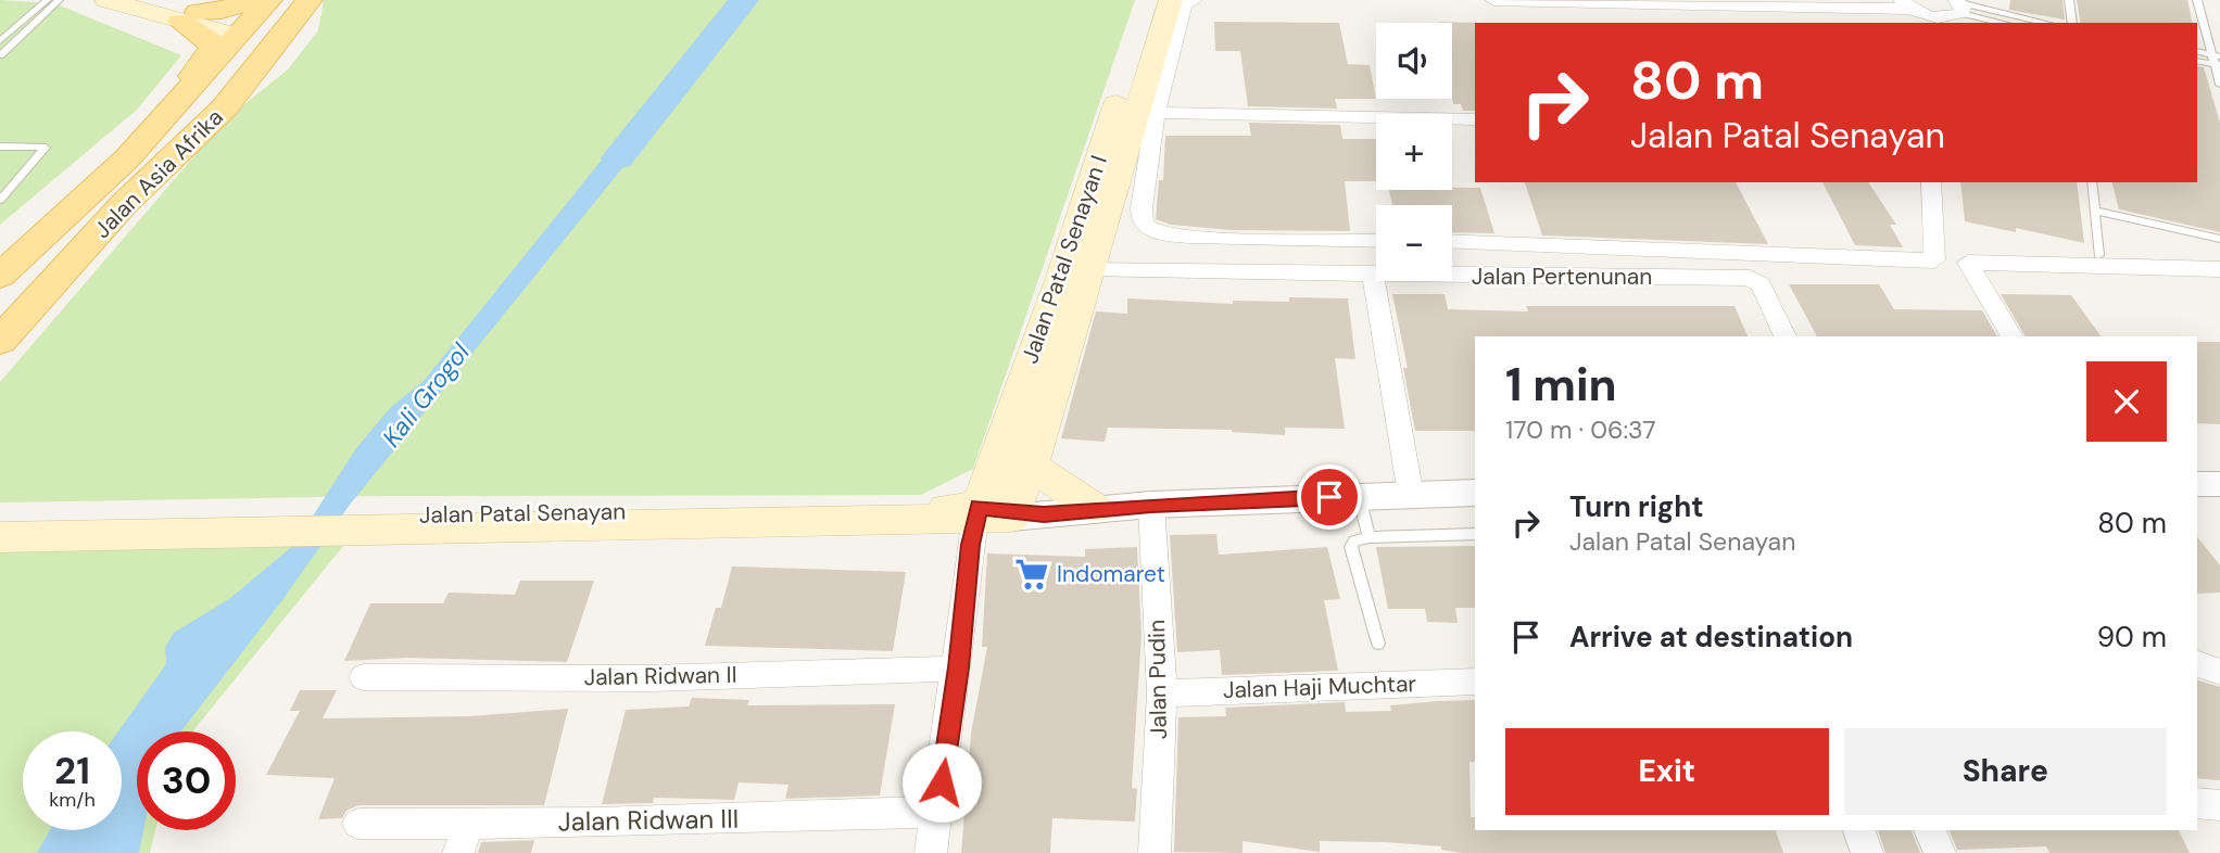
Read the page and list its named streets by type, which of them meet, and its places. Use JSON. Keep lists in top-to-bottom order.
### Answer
{
  "streets": {
    "main road": ["Jalan Asia Afrika", "Jalan Patal Senayan I", "Jalan Patal Senayan"],
    "street": [
      "Jalan Pertenunan",
      "Jalan Ridwan II",
      "Jalan Pudin",
      "Jalan Haji Muchtar",
      "Jalan Ridwan III"
    ]
  },
  "crossings": [
    ["Jalan Patal Senayan I", "Jalan Pertenunan"],
    ["Jalan Patal Senayan I", "Jalan Patal Senayan"],
    ["Jalan Patal Senayan", "Jalan Pudin"],
    ["Jalan Pudin", "Jalan Haji Muchtar"]
  ],
  "water": ["Kali Grogol"],
  "places": {
    "supermarket": ["Indomaret"]
  },
  "page": {
    "map_buttons": ["+", "−"],
    "turn": ["80 m", "Jalan Patal Senayan"],
    "heading": ["1 min", "170 m · 06:37"],
    "list": [
      {
        "name": "Turn right",
        "note": "Jalan Patal Senayan",
        "value": "80 m"
      },
      {
        "name": "Arrive at destination",
        "value": "90 m"
      }
    ],
    "buttons": ["Exit", "Share"],
    "speed": "21 km/h",
    "limit": "30"
  }
}
